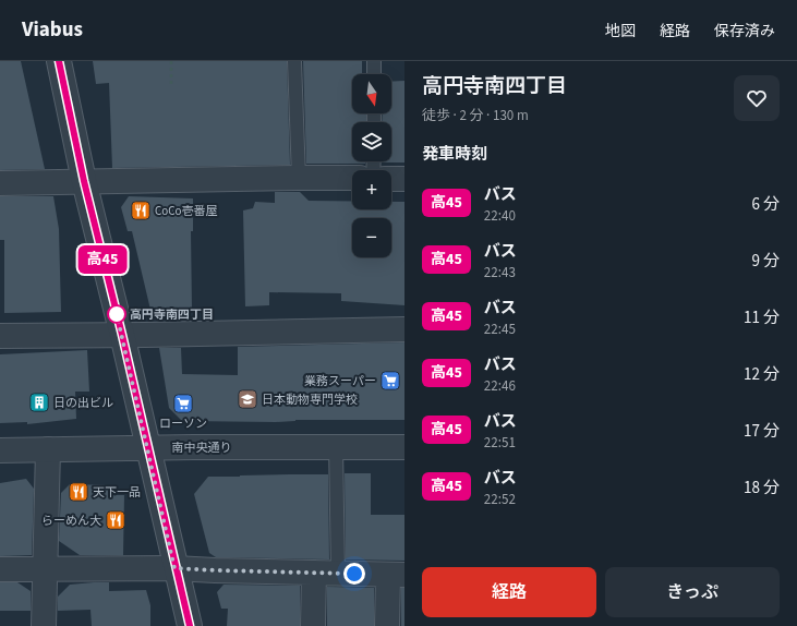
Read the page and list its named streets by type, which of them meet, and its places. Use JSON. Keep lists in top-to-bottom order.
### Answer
{
  "streets": {
    "street": ["南中央通り"]
  },
  "places": {
    "restaurant": ["CoCo壱番屋", "天下一品", "らーめん大"],
    "other": ["高円寺南四丁目"],
    "supermarket": ["業務スーパー", "ローソン"],
    "school or university": ["日本動物専門学校"],
    "building": ["日の出ビル"]
  },
  "lines": ["bus line 高45"],
  "north": "bottom",
  "page": {
    "header": "Viabus",
    "nav": ["地図", "経路", "保存済み"],
    "on_map": "高45",
    "heading": [
      ["高円寺南四丁目", "徒歩 · 2 分 · 130 m"],
      "発車時刻"
    ],
    "map_buttons": ["+", "−"],
    "list": [
      {
        "mark": "高45",
        "name": "バス",
        "note": "22:40",
        "value": "6 分"
      },
      {
        "mark": "高45",
        "name": "バス",
        "note": "22:43",
        "value": "9 分"
      },
      {
        "mark": "高45",
        "name": "バス",
        "note": "22:45",
        "value": "11 分"
      },
      {
        "mark": "高45",
        "name": "バス",
        "note": "22:46",
        "value": "12 分"
      },
      {
        "mark": "高45",
        "name": "バス",
        "note": "22:51",
        "value": "17 分"
      },
      {
        "mark": "高45",
        "name": "バス",
        "note": "22:52",
        "value": "18 分"
      }
    ],
    "buttons": ["経路", "きっぷ"]
  }
}
